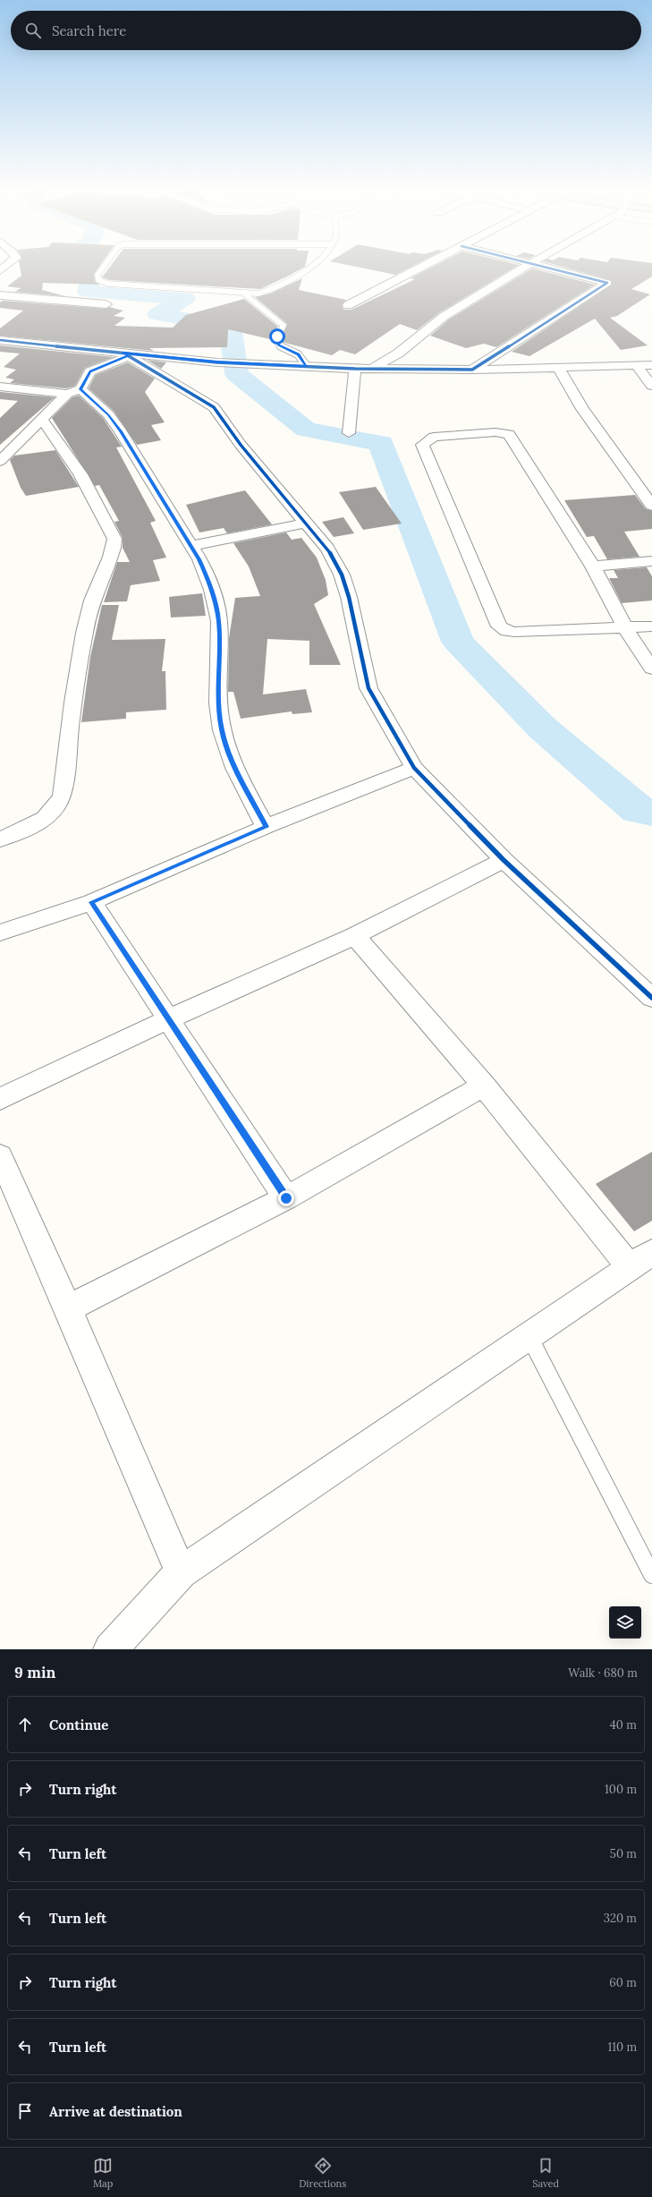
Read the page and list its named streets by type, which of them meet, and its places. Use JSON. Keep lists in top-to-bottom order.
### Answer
{
  "page": {
    "search": "Search here",
    "heading": ["9 min", "Walk · 680 m"],
    "list": [
      ["Continue", "40 m"],
      ["Turn right", "100 m"],
      ["Turn left", "50 m"],
      ["Turn left", "320 m"],
      ["Turn right", "60 m"],
      ["Turn left", "110 m"],
      "Arrive at destination"
    ],
    "nav": ["Map", "Directions", "Saved"]
  }
}
